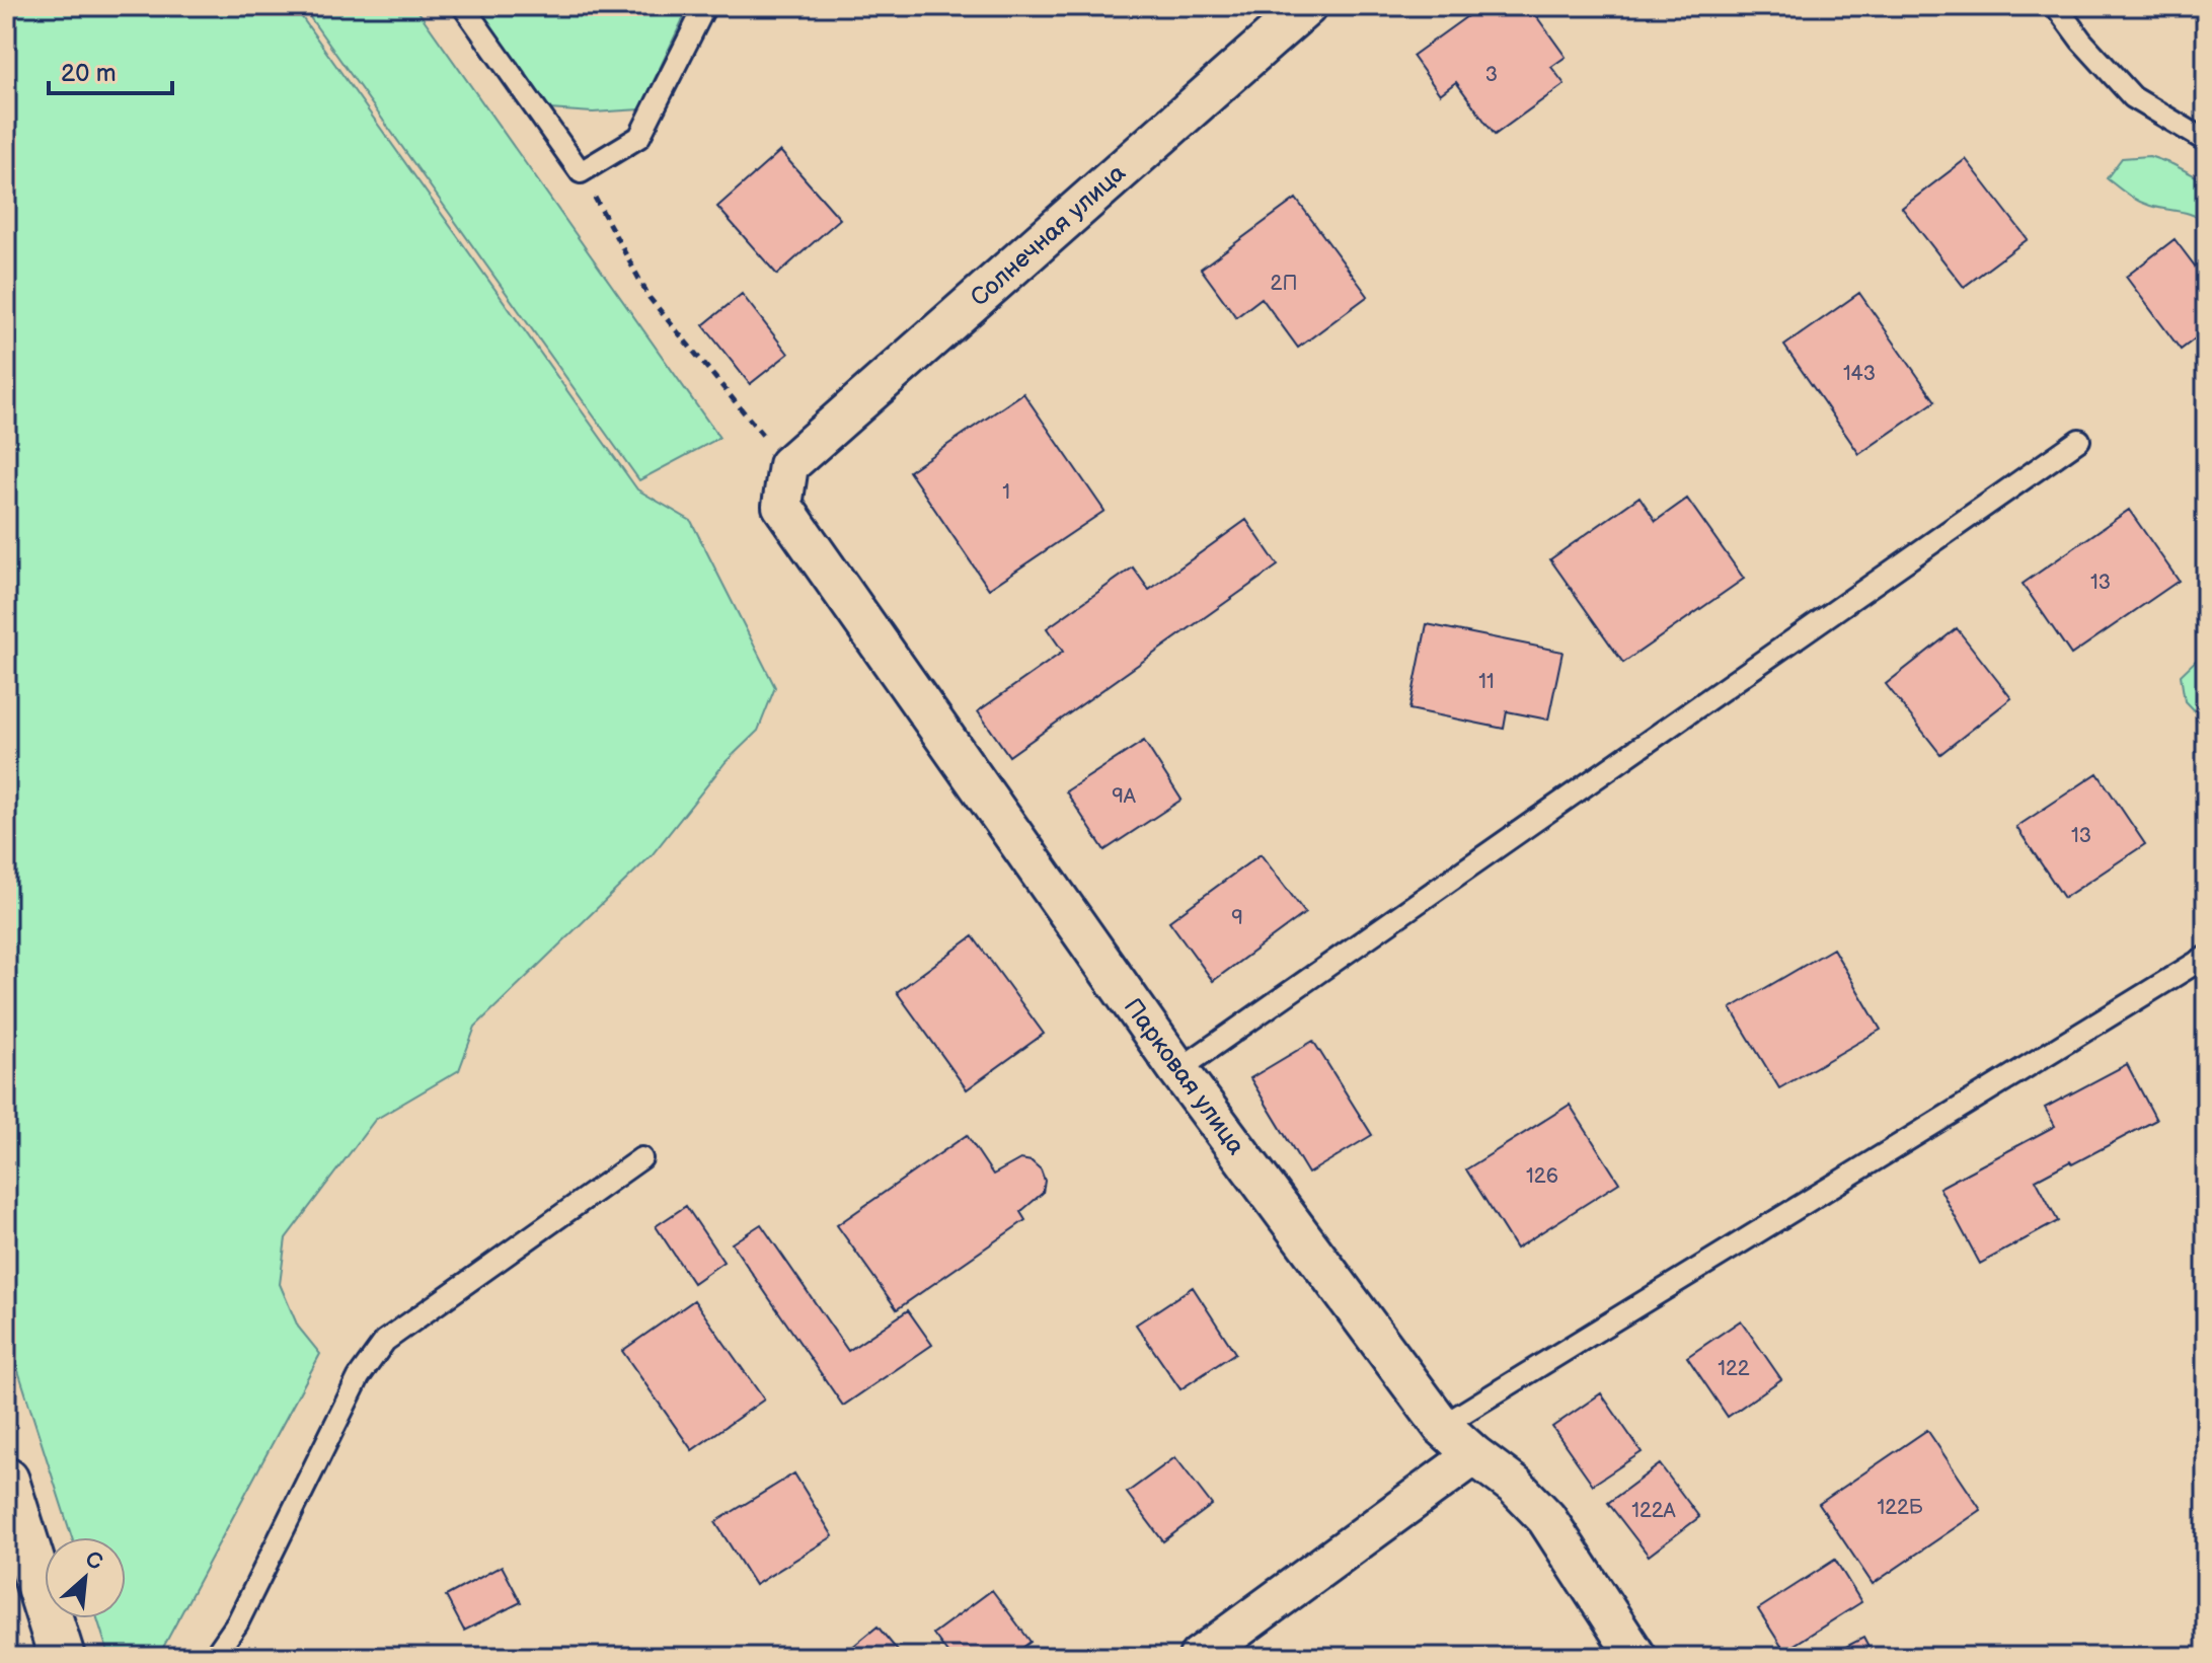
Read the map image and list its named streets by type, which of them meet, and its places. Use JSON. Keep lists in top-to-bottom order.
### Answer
{
  "streets": {
    "street": ["Солнечная улица", "Парковая улица"]
  },
  "crossings": [
    ["Солнечная улица", "Парковая улица"]
  ],
  "house_numbers": [
    "3",
    "2П",
    "143",
    "1",
    "13",
    "11",
    "9А",
    "13",
    "9",
    "126",
    "122",
    "122Б",
    "122А"
  ],
  "scale_bar": "20 m",
  "north": "top right"
}
